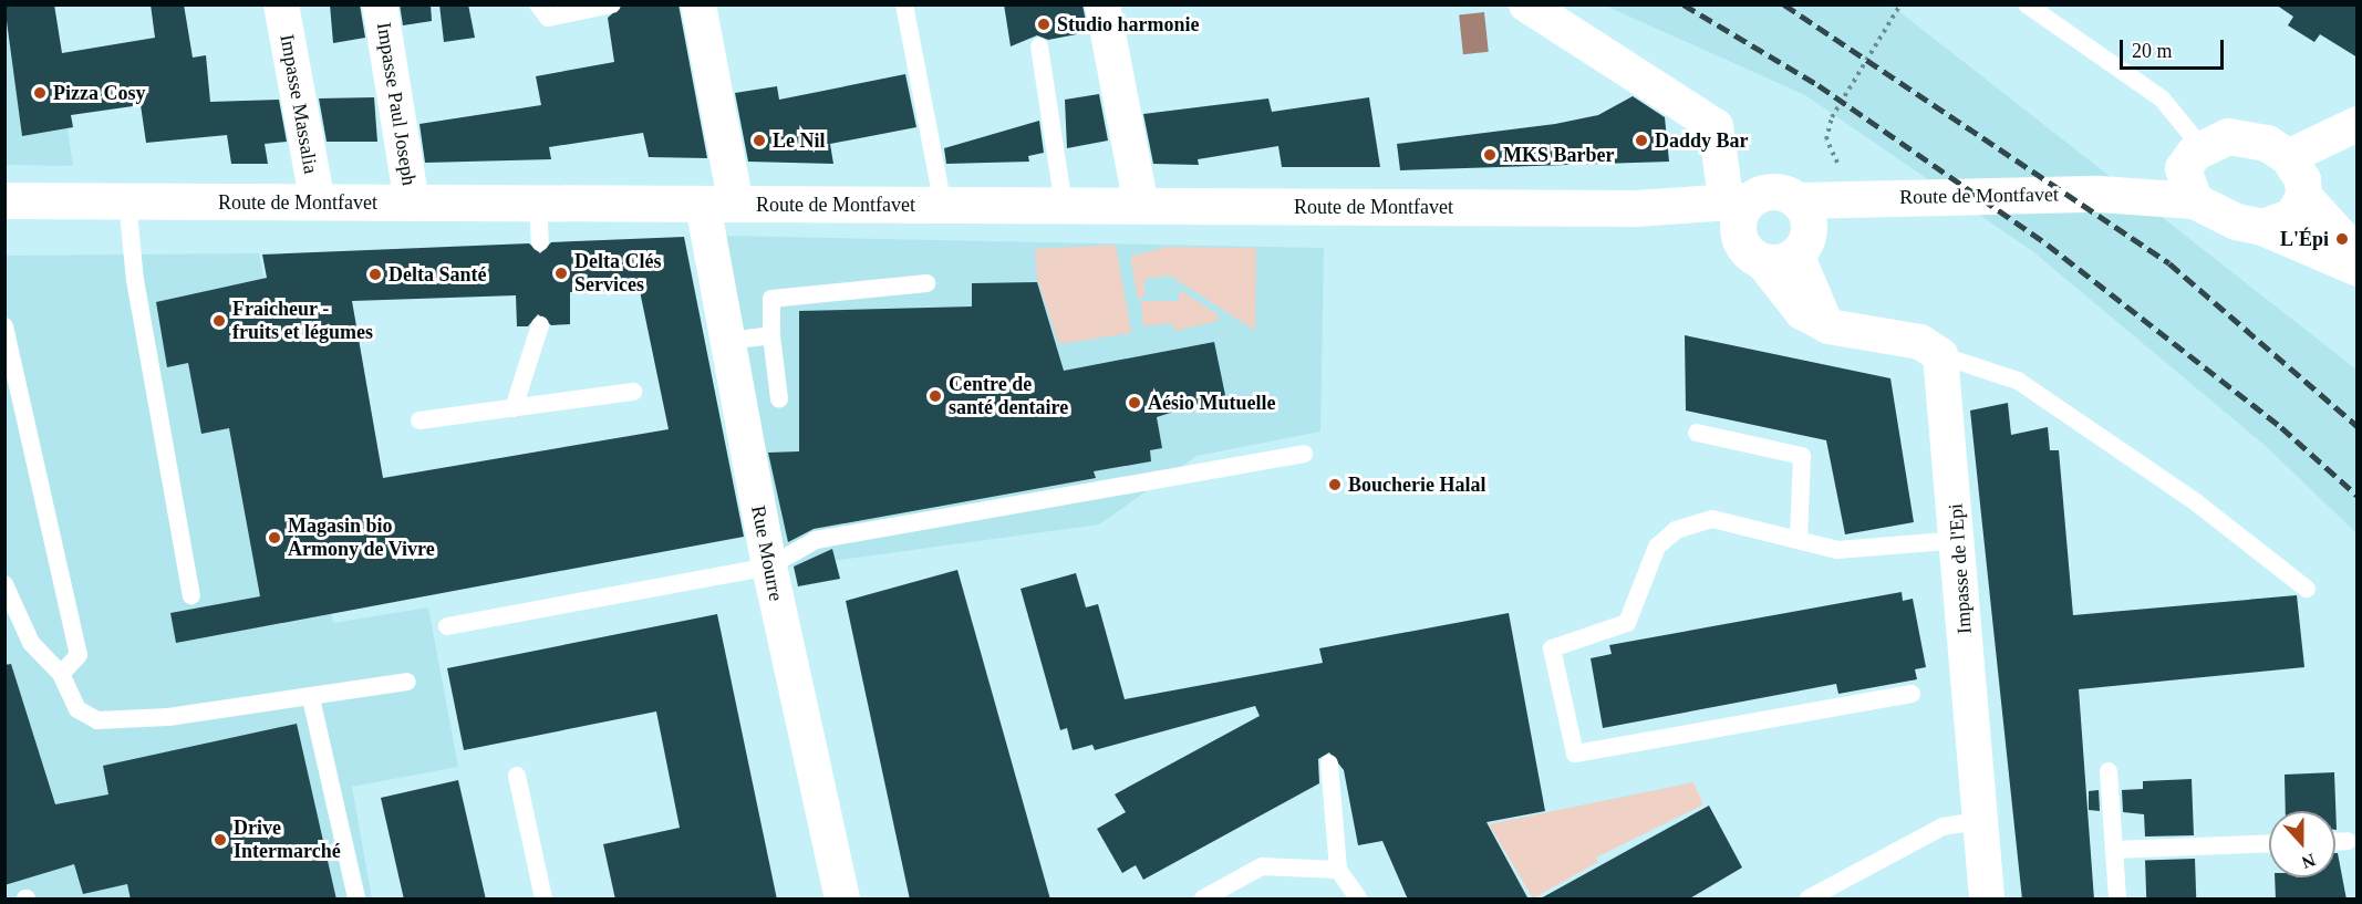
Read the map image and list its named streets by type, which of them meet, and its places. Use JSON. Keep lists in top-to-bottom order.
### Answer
{
  "streets": {
    "main road": ["Route de Montfavet"],
    "street": [
      "Impasse Massalia",
      "Impasse Paul Joseph",
      "Rue Mourre",
      "Impasse de l'Epi"
    ]
  },
  "crossings": [
    ["Impasse Massalia", "Route de Montfavet"],
    ["Impasse Paul Joseph", "Route de Montfavet"],
    ["Route de Montfavet", "Rue Mourre"]
  ],
  "places": [
    "Studio harmonie",
    "Pizza Cosy",
    "Le Nil",
    "Daddy Bar",
    "MKS Barber",
    "L'Épi",
    "Delta Clés Services",
    "Delta Santé",
    "Fraicheur - fruits et légumes",
    "Centre de santé dentaire",
    "Aésio Mutuelle",
    "Boucherie Halal",
    "Magasin bio Armony de Vivre",
    "Drive Intermarché"
  ],
  "scale_bar": "20 m",
  "north": "bottom"
}
